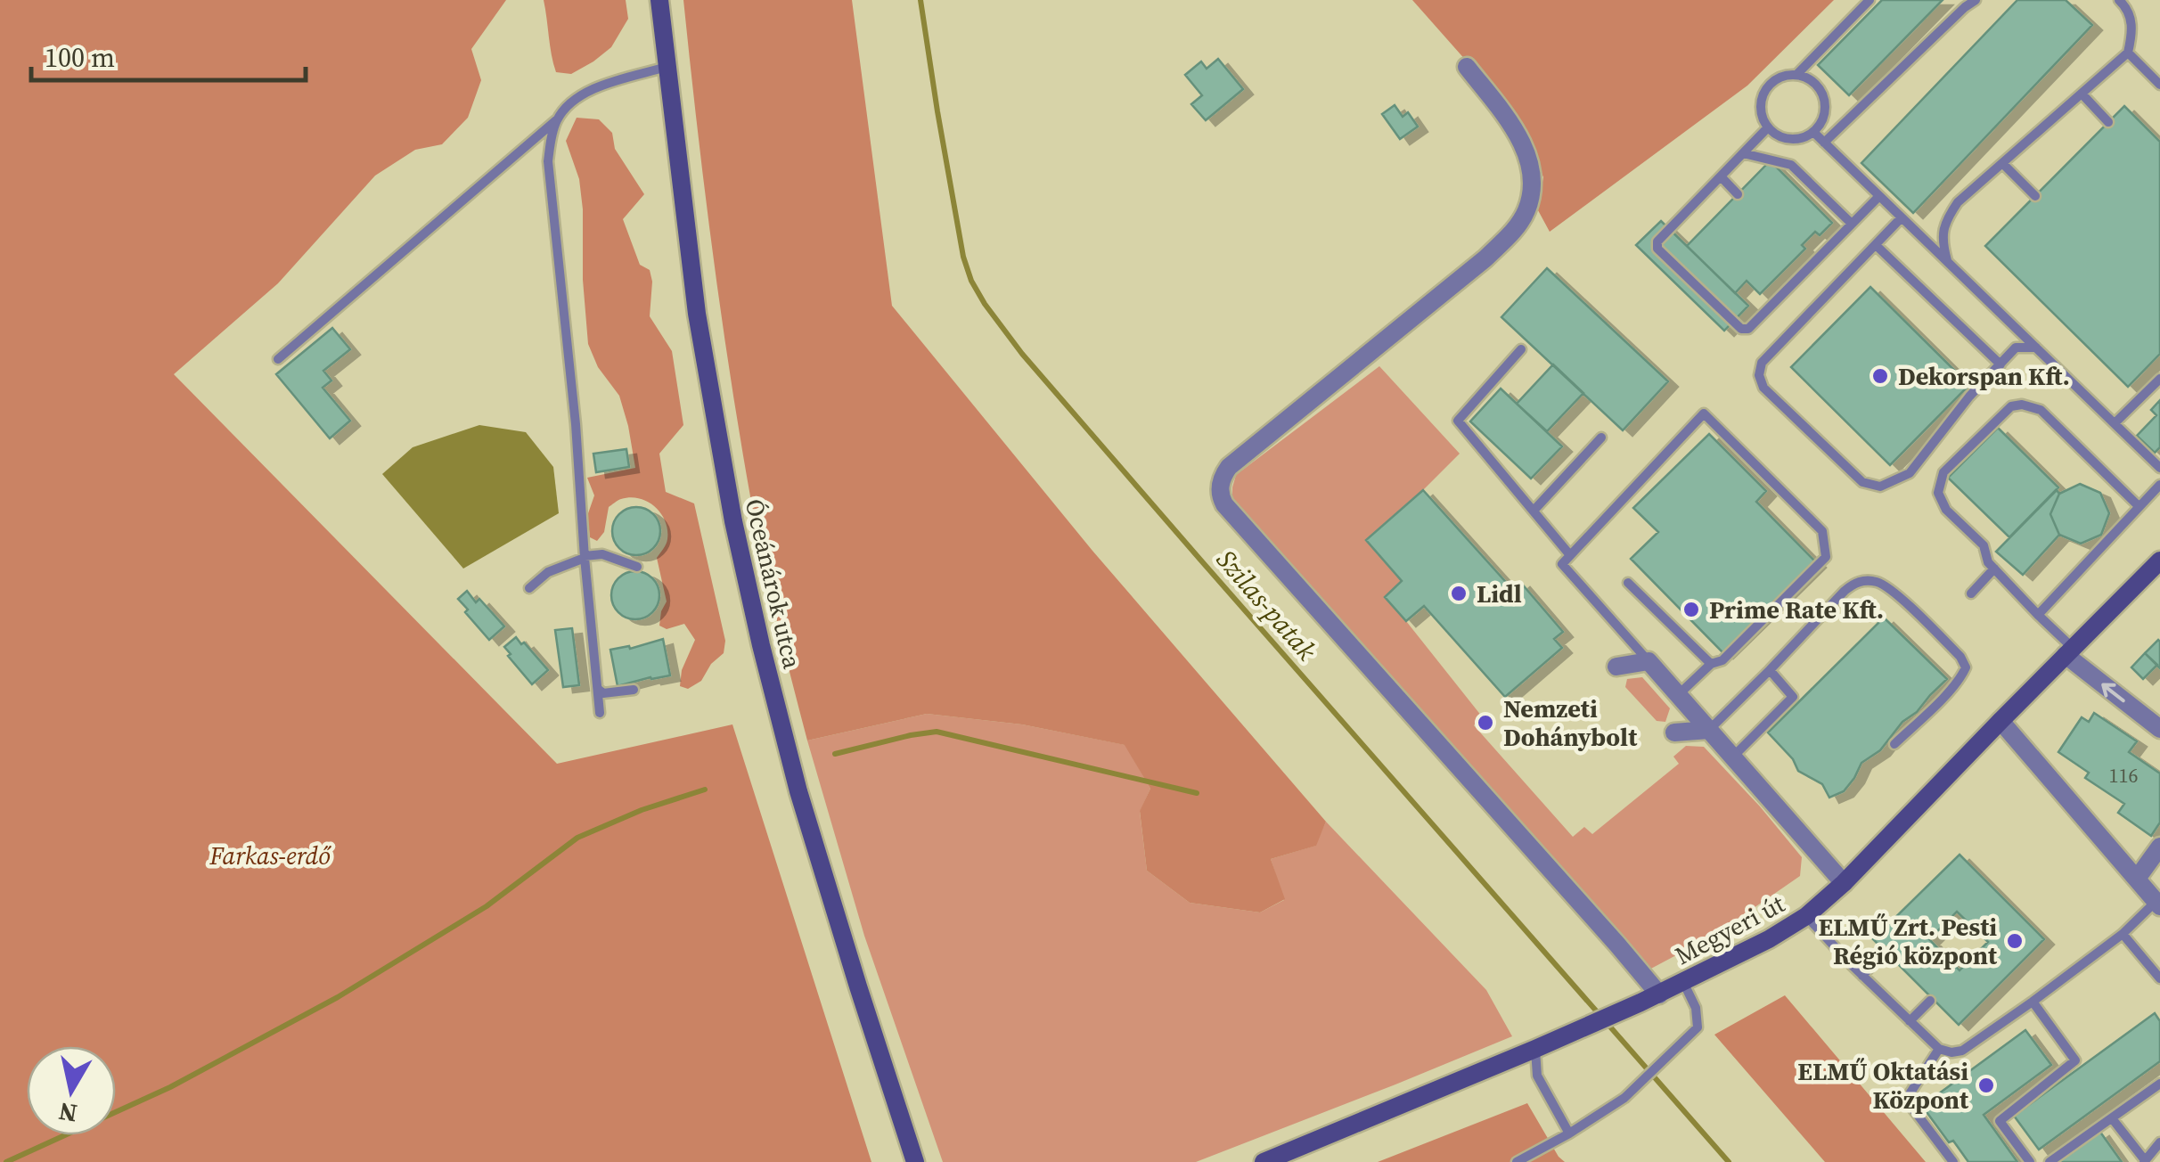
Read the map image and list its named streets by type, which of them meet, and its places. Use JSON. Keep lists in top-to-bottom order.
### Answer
{
  "streets": {
    "street": ["Óceánárok utca", "Megyeri út"]
  },
  "water": ["Szilas-patak"],
  "parks": ["Farkas-erdő"],
  "places": [
    "Dekorspan Kft.",
    "Lidl",
    "Prime Rate Kft.",
    "Nemzeti Dohánybolt",
    "ELMŰ Zrt. Pesti Régió központ",
    "ELMŰ Oktatási Központ"
  ],
  "house_numbers": ["116"],
  "scale_bar": "100 m",
  "north": "bottom"
}
